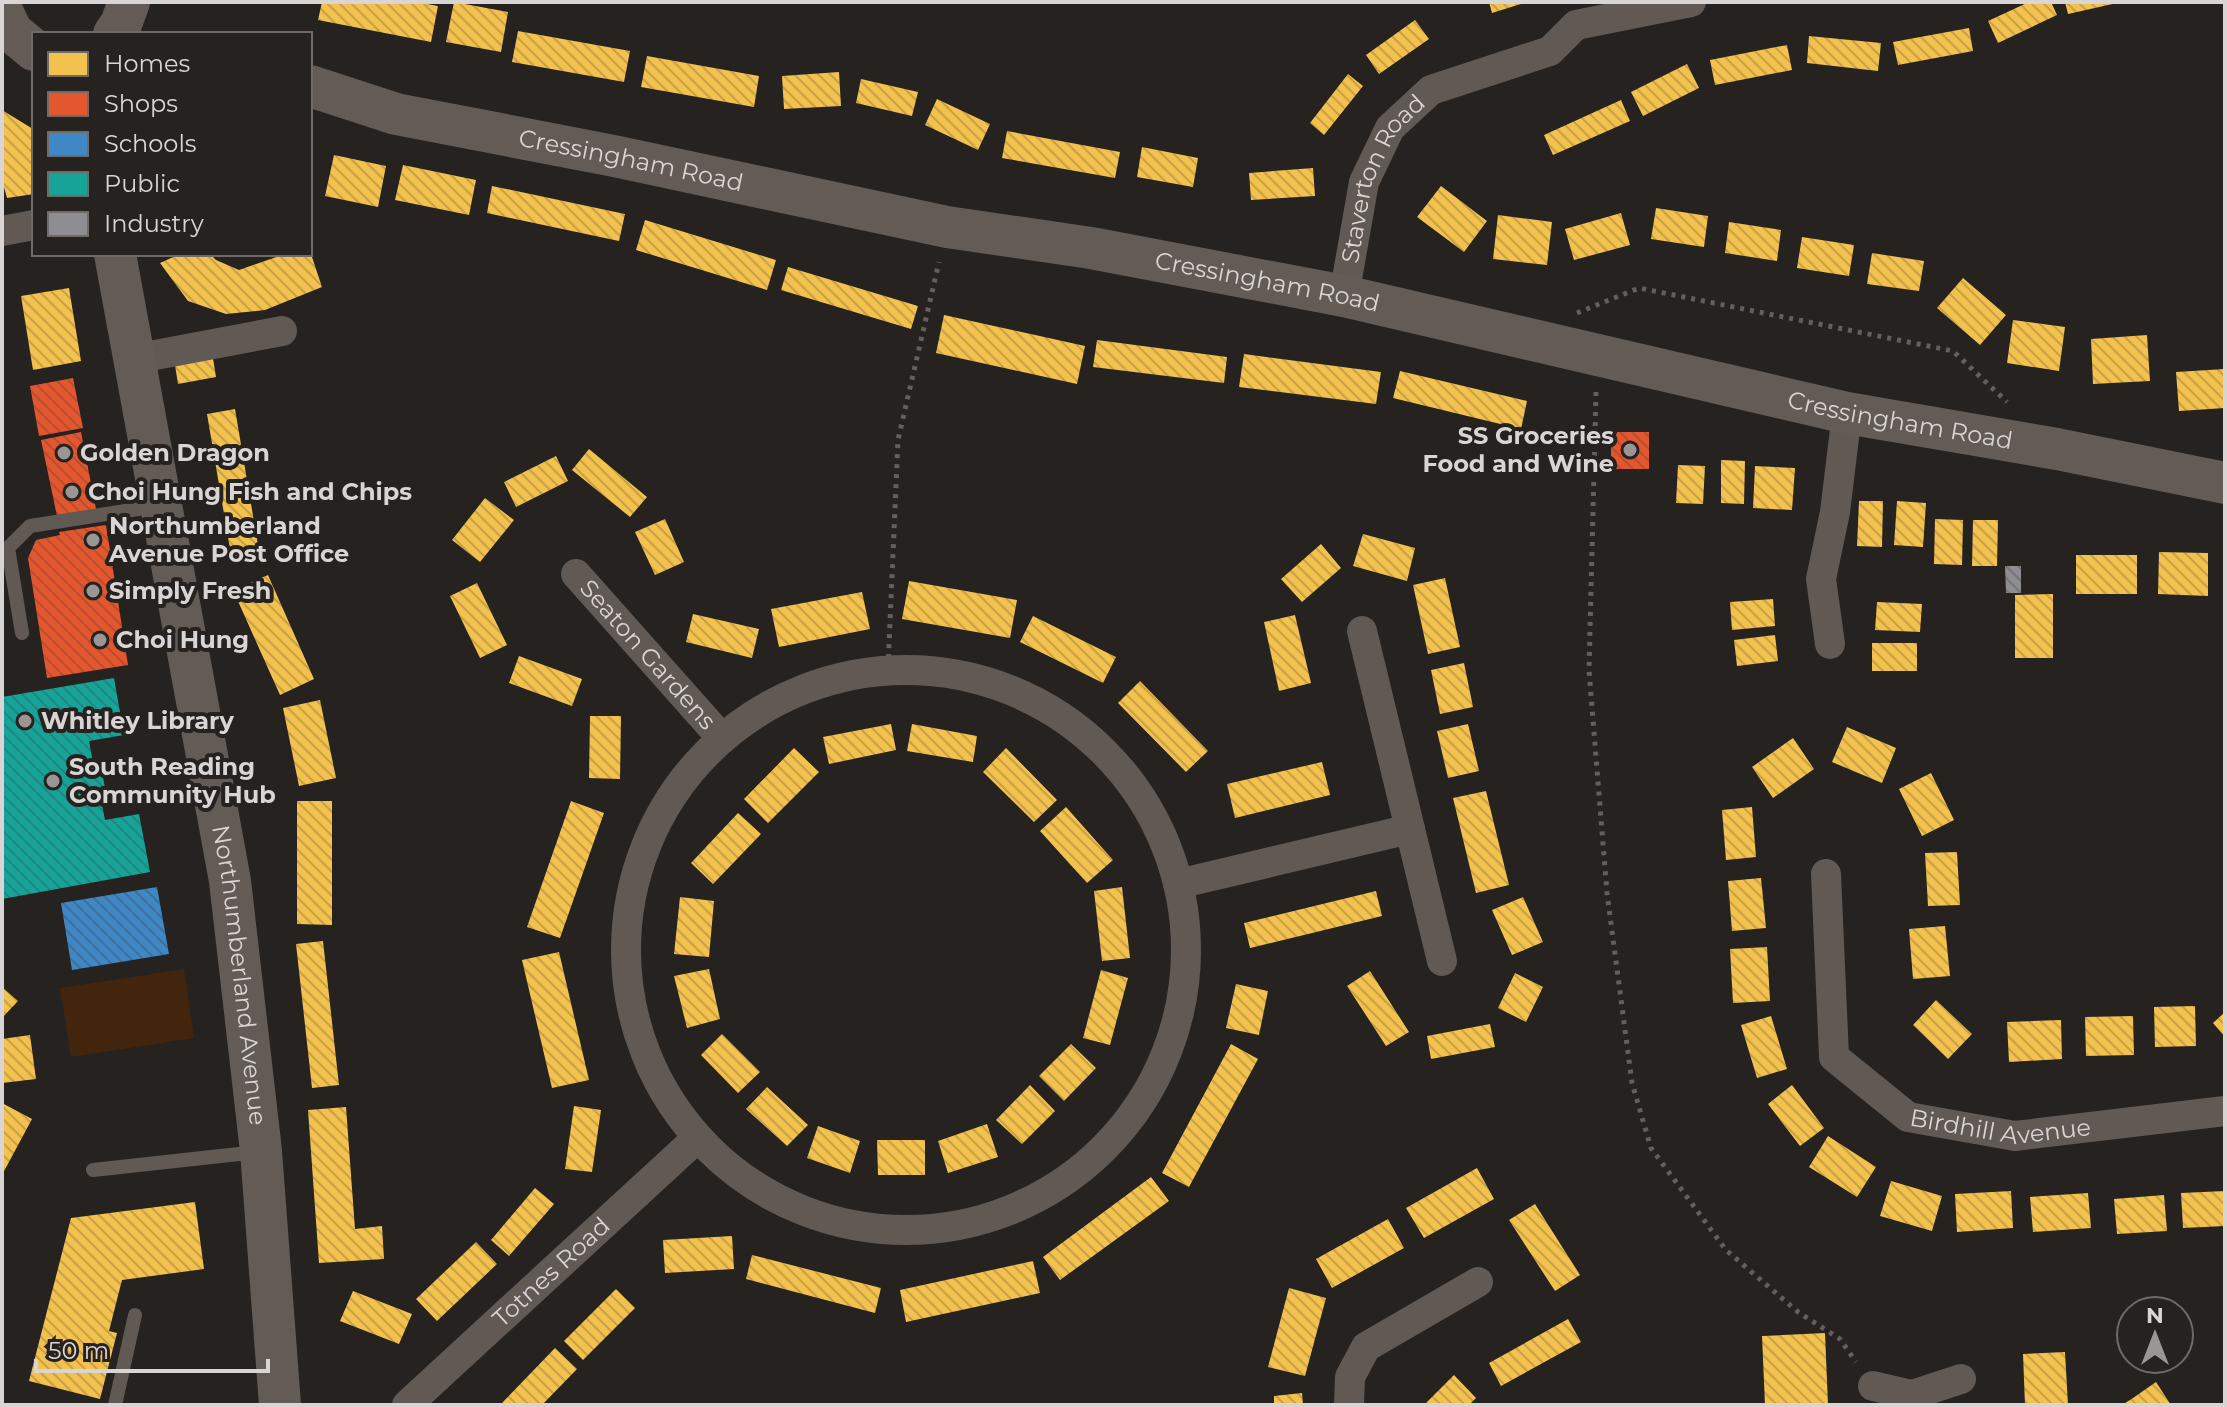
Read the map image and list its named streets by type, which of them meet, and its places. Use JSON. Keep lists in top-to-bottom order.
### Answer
{
  "streets": {
    "street": [
      "Cressingham Road",
      "Staverton Road",
      "Seaton Gardens",
      "Northumberland Avenue",
      "Birdhill Avenue",
      "Totnes Road"
    ]
  },
  "crossings": [
    ["Cressingham Road", "Staverton Road"]
  ],
  "places": [
    "SS Groceries Food and Wine",
    "Golden Dragon",
    "Choi Hung Fish and Chips",
    "Northumberland Avenue Post Office",
    "Simply Fresh",
    "Choi Hung",
    "Whitley Library",
    "South Reading Community Hub"
  ],
  "legend": [
    "Homes",
    "Shops",
    "Schools",
    "Public",
    "Industry"
  ],
  "scale_bar": "50 m",
  "north": "top"
}
